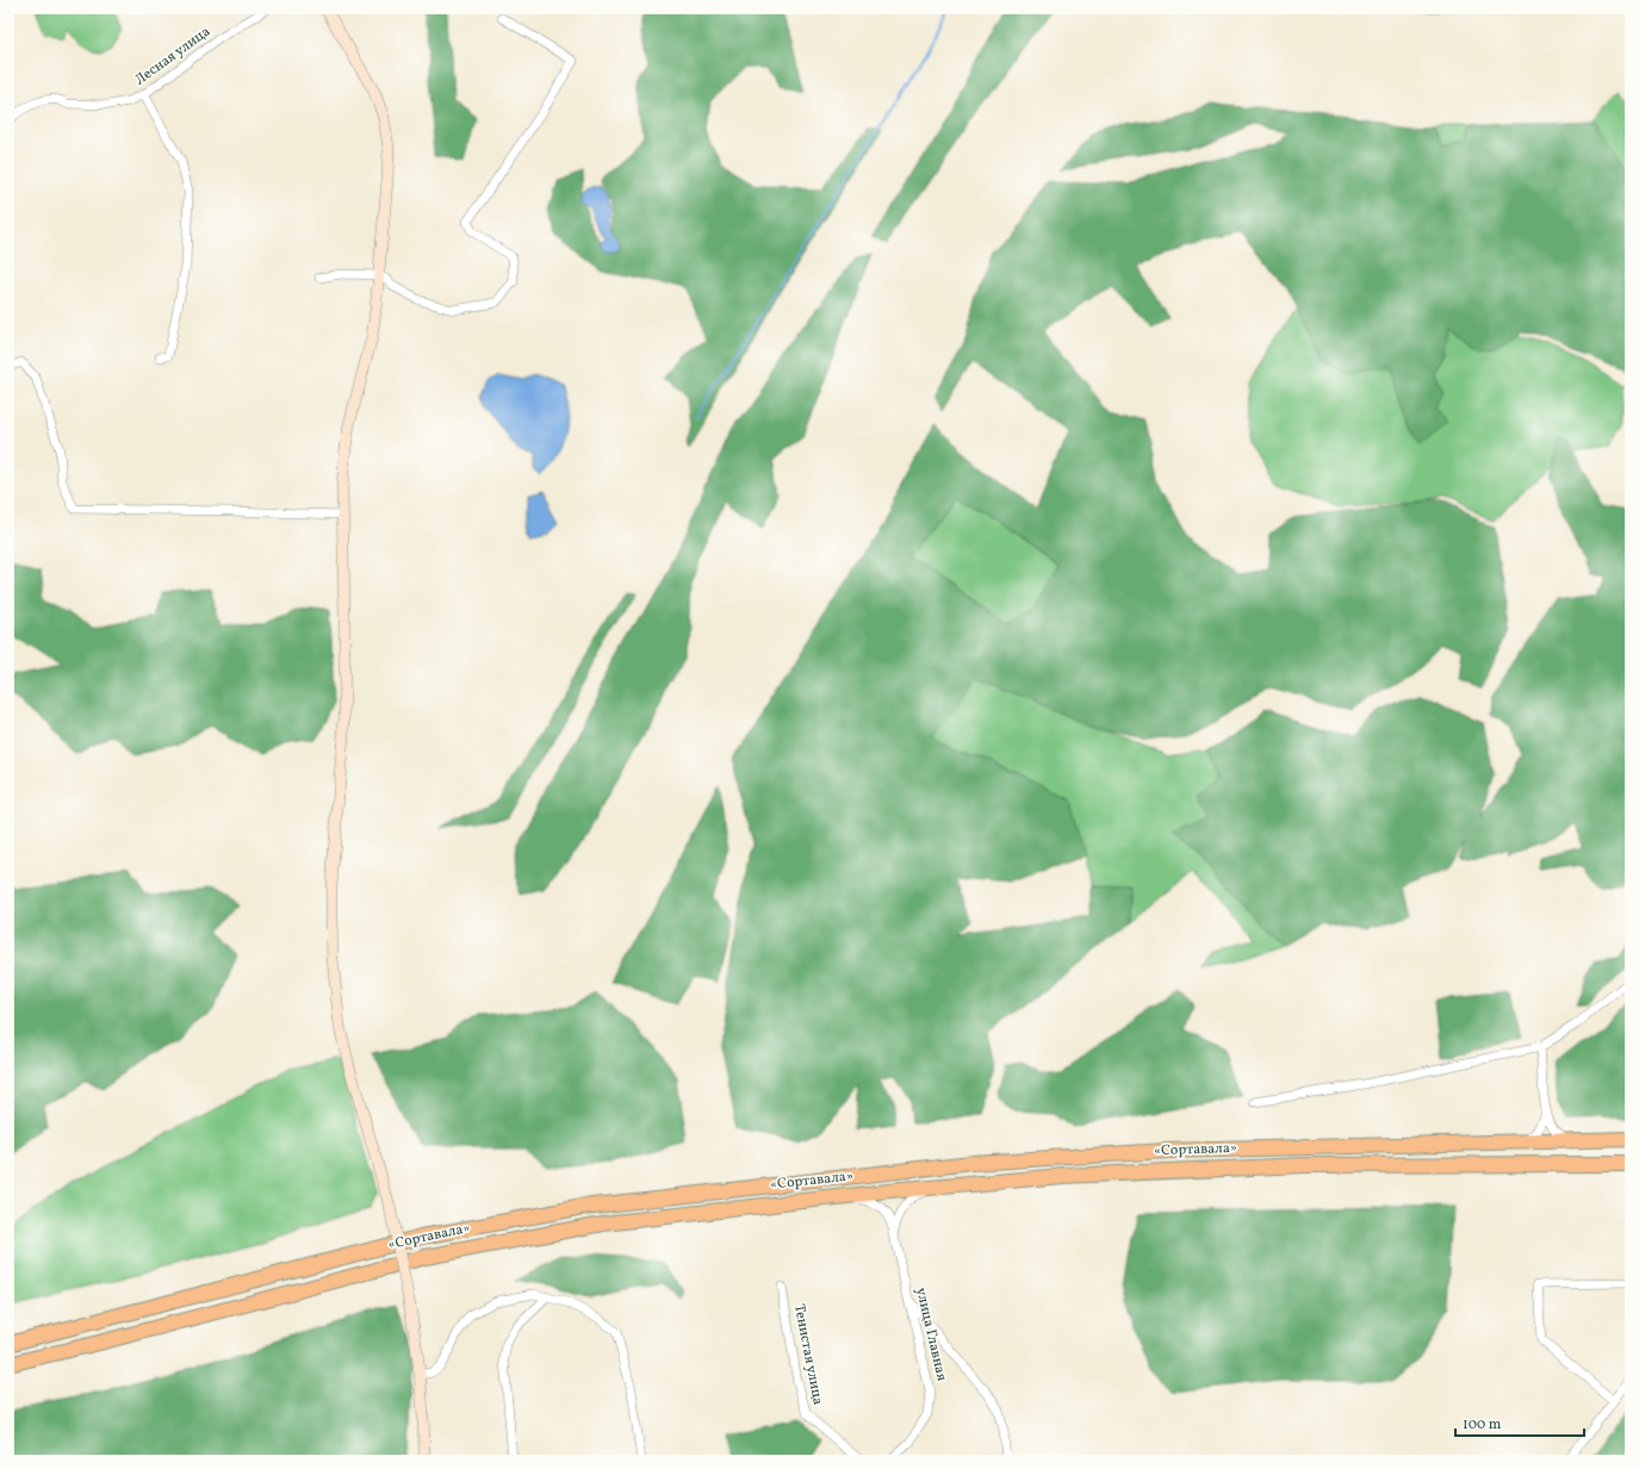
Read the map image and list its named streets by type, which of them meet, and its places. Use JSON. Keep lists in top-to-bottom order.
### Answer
{
  "streets": {
    "highway": ["«Сортавала»"],
    "street": ["Лесная улица", "улица Главная", "Тенистая улица"]
  },
  "crossings": [
    ["«Сортавала»", "улица Главная"]
  ],
  "scale_bar": "100 m"
}
